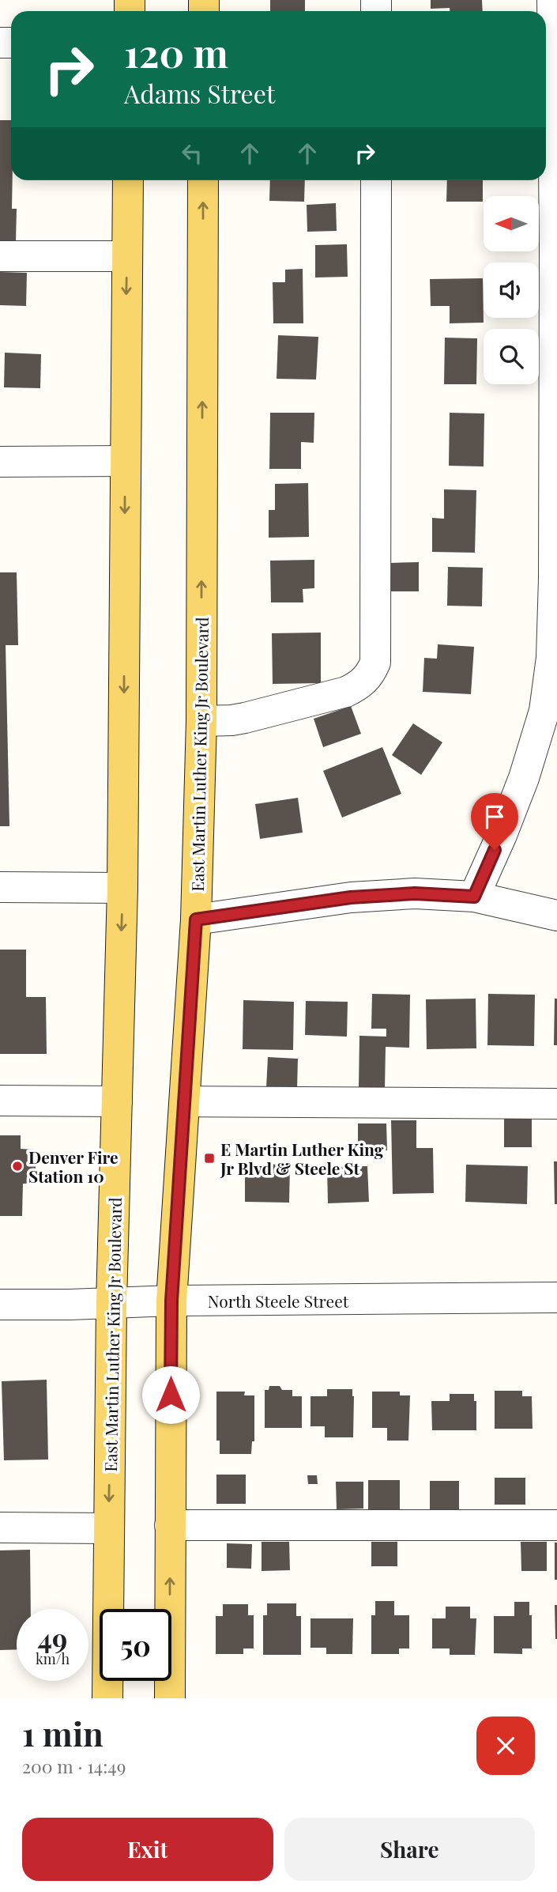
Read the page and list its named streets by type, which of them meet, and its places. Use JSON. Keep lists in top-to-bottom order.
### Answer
{
  "streets": {
    "main road": ["East Martin Luther King Jr Boulevard"],
    "street": ["North Steele Street"]
  },
  "crossings": [
    ["East Martin Luther King Jr Boulevard", "North Steele Street"]
  ],
  "places": {
    "transit": ["E Martin Luther King Jr Blvd & Steele St"],
    "other": ["Denver Fire Station 10"]
  },
  "north": "left",
  "page": {
    "turn": ["120 m", "Adams Street"],
    "speed": "49 km/h",
    "limit": "50",
    "heading": ["1 min", "200 m · 14:49"],
    "buttons": ["Exit", "Share"]
  }
}
